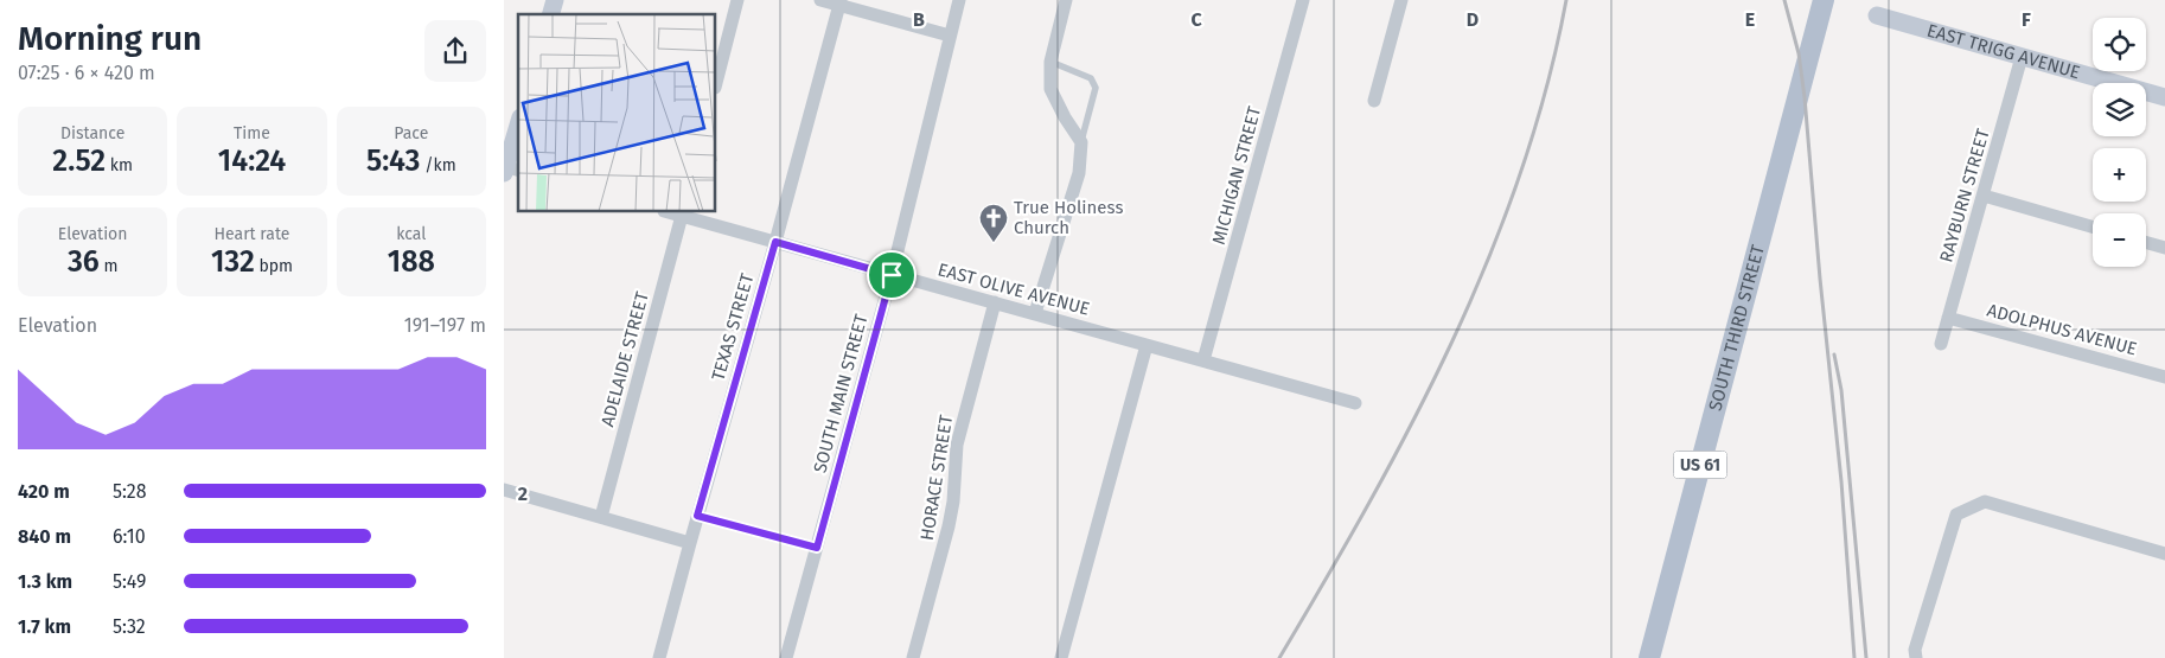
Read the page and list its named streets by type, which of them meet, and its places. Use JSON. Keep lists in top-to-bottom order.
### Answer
{
  "streets": {
    "main road": ["SOUTH THIRD STREET", "US 61"],
    "street": [
      "EAST TRIGG AVENUE",
      "MICHIGAN STREET",
      "RAYBURN STREET",
      "EAST OLIVE AVENUE",
      "TEXAS STREET",
      "ADOLPHUS AVENUE",
      "ADELAIDE STREET",
      "SOUTH MAIN STREET",
      "HORACE STREET"
    ]
  },
  "crossings": [
    ["EAST TRIGG AVENUE", "RAYBURN STREET"],
    ["MICHIGAN STREET", "EAST OLIVE AVENUE"],
    ["RAYBURN STREET", "ADOLPHUS AVENUE"],
    ["EAST OLIVE AVENUE", "TEXAS STREET"],
    ["EAST OLIVE AVENUE", "ADELAIDE STREET"],
    ["EAST OLIVE AVENUE", "SOUTH MAIN STREET"],
    ["EAST OLIVE AVENUE", "HORACE STREET"]
  ],
  "places": {
    "church": ["True Holiness Church"]
  },
  "page": {
    "heading": ["Morning run", "07:25 · 6 × 420 m"],
    "map_buttons": ["+", "−"],
    "stats": [
      ["Distance", "2.52 km"],
      ["Time", "14:24"],
      ["Pace", "5:43 /km"],
      ["Elevation", "36 m"],
      ["Heart rate", "132 bpm"],
      ["kcal", "188"]
    ],
    "chart": ["Elevation", "191–197 m"],
    "list": [
      {
        "name": "420 m",
        "note": "5:28"
      },
      {
        "name": "840 m",
        "note": "6:10"
      },
      {
        "name": "1.3 km",
        "note": "5:49"
      },
      {
        "name": "1.7 km",
        "note": "5:32"
      }
    ]
  },
  "grid": {
    "columns": [
      "B",
      "C",
      "D",
      "E",
      "F"
    ],
    "rows": ["2"]
  }
}
